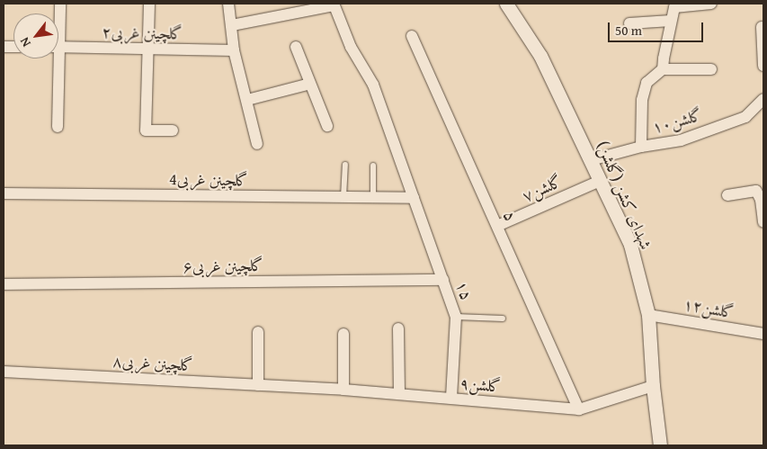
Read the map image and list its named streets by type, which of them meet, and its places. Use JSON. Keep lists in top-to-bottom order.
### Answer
{
  "streets": {
    "street": [
      "گلچینن غربی۲",
      "گلشن۱۰",
      "4گلچینن غربی",
      "گلشن۷",
      "شهدای کشن (گلشن)",
      "۵",
      "گلچینن غربی۶",
      "۱۵",
      "گلشن۱۲",
      "گلچینن غربی۸",
      "گلشن۹"
    ]
  },
  "crossings": [
    ["گلشن۱۰", "شهدای کشن (گلشن)"],
    ["4گلچینن غربی", "۱۵"],
    ["گلشن۷", "شهدای کشن (گلشن)"],
    ["گلشن۷", "۵"],
    ["شهدای کشن (گلشن)", "گلشن۱۲"],
    ["شهدای کشن (گلشن)", "گلشن۹"],
    ["۵", "گلشن۹"],
    ["گلچینن غربی۶", "۱۵"],
    ["۱۵", "گلشن۹"],
    ["گلچینن غربی۸", "گلشن۹"]
  ],
  "scale_bar": "50 m",
  "north": "bottom left"
}
